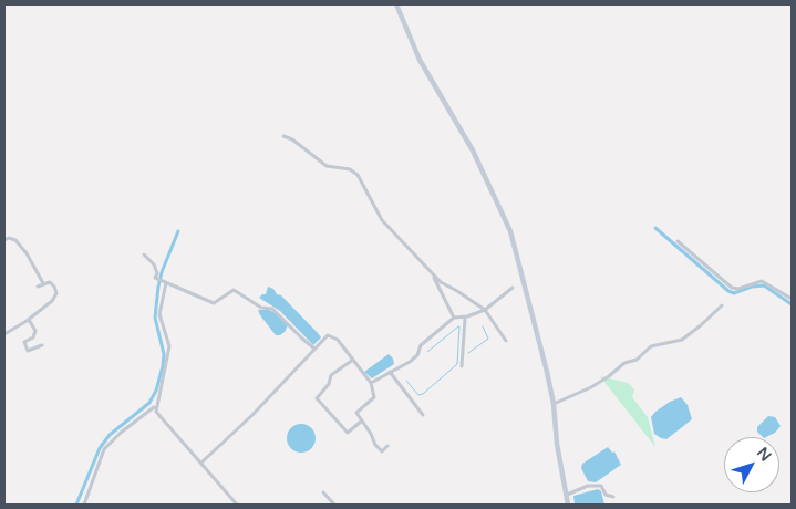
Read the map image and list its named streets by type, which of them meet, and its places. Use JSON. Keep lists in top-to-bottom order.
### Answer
{
  "north": "top right"
}
